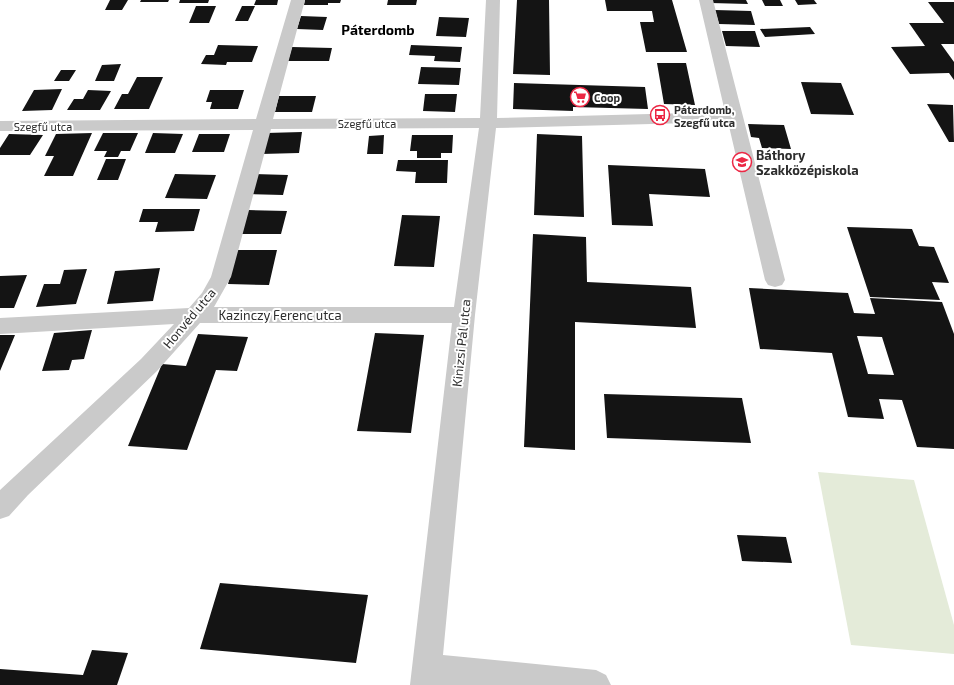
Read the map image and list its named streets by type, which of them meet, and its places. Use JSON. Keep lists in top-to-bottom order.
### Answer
{
  "streets": {
    "street": [
      "Szegfű utca",
      "Kazinczy Ferenc utca",
      "Honvéd utca",
      "Kinizsi Pál utca"
    ]
  },
  "crossings": [
    ["Szegfű utca", "Honvéd utca"],
    ["Szegfű utca", "Kinizsi Pál utca"],
    ["Kazinczy Ferenc utca", "Honvéd utca"],
    ["Kazinczy Ferenc utca", "Kinizsi Pál utca"]
  ],
  "districts": ["Páterdomb"],
  "places": {
    "supermarket": ["Coop"],
    "bus stop": ["Páterdomb, Szegfű utca"],
    "school or university": ["Báthory Szakközépiskola"]
  }
}
